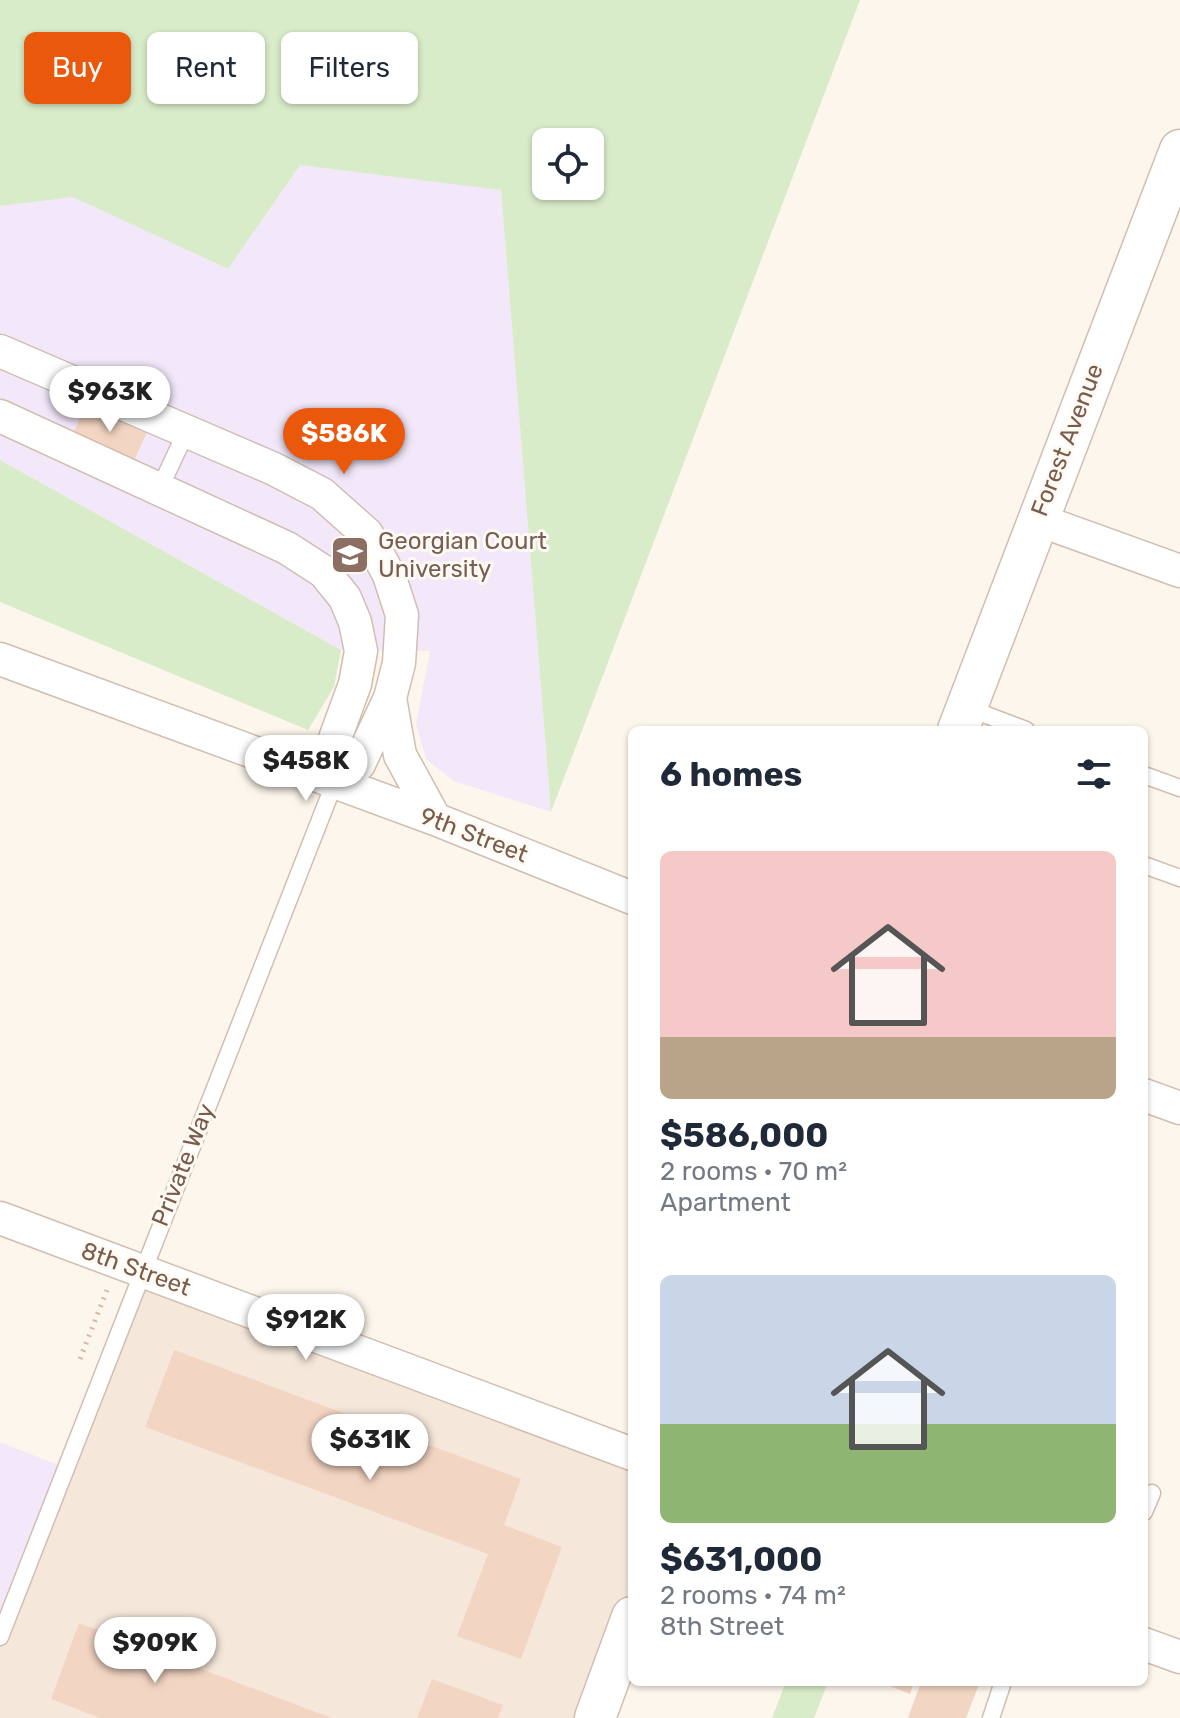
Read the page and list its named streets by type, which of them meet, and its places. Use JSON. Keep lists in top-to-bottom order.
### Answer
{
  "streets": {
    "street": ["Forest Avenue", "9th Street", "8th Street"],
    "lane": ["Private Way"]
  },
  "crossings": [
    ["9th Street", "Private Way"],
    ["Private Way", "8th Street"]
  ],
  "places": {
    "school or university": ["Georgian Court University"]
  },
  "page": {
    "chip": ["Buy", "Rent", "Filters"],
    "price": [
      "$963K",
      "$586K",
      "$458K",
      "$912K",
      "$631K",
      "$909K"
    ],
    "heading": "6 homes",
    "list": [
      {
        "name": "$586,000",
        "note": "2 rooms · 70 m² · Apartment"
      },
      {
        "name": "$631,000",
        "note": "2 rooms · 74 m² · 8th Street"
      }
    ]
  }
}
